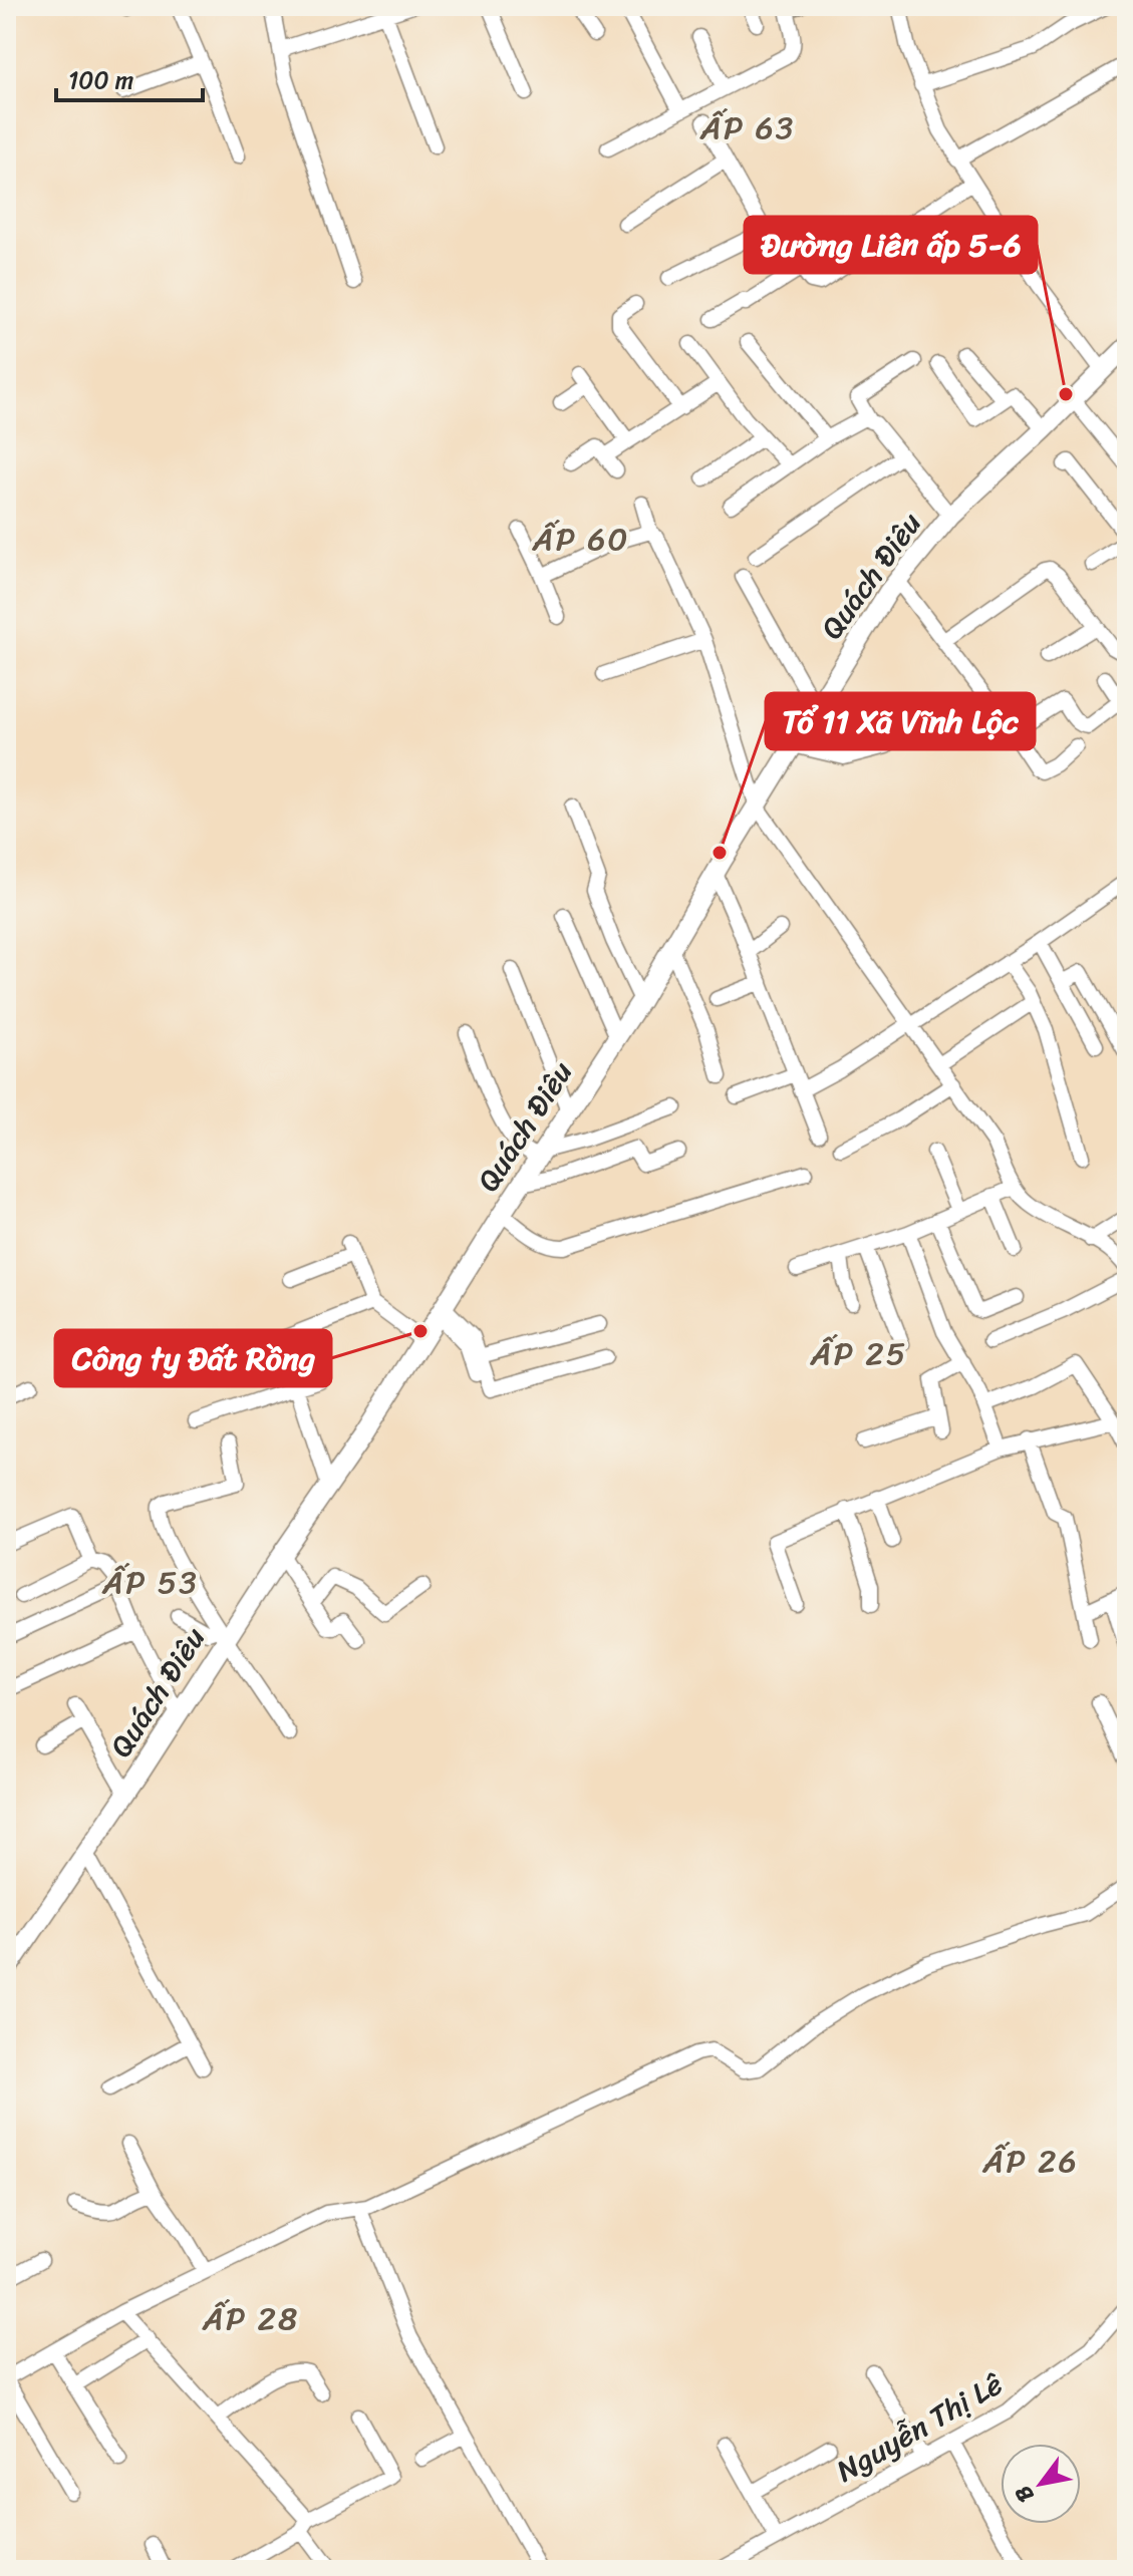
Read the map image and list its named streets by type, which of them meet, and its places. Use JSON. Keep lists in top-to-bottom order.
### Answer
{
  "streets": {
    "main road": ["Quách Điêu"],
    "street": ["Nguyễn Thị Lê"]
  },
  "districts": [
    "ẤP 63",
    "ẤP 60",
    "ẤP 25",
    "ẤP 53",
    "ẤP 26",
    "ẤP 28"
  ],
  "places": ["Đường Liên ấp 5-6", "Tổ 11 Xã Vĩnh Lộc", "Công ty Đất Rồng"],
  "scale_bar": "100 m",
  "north": "bottom left"
}
